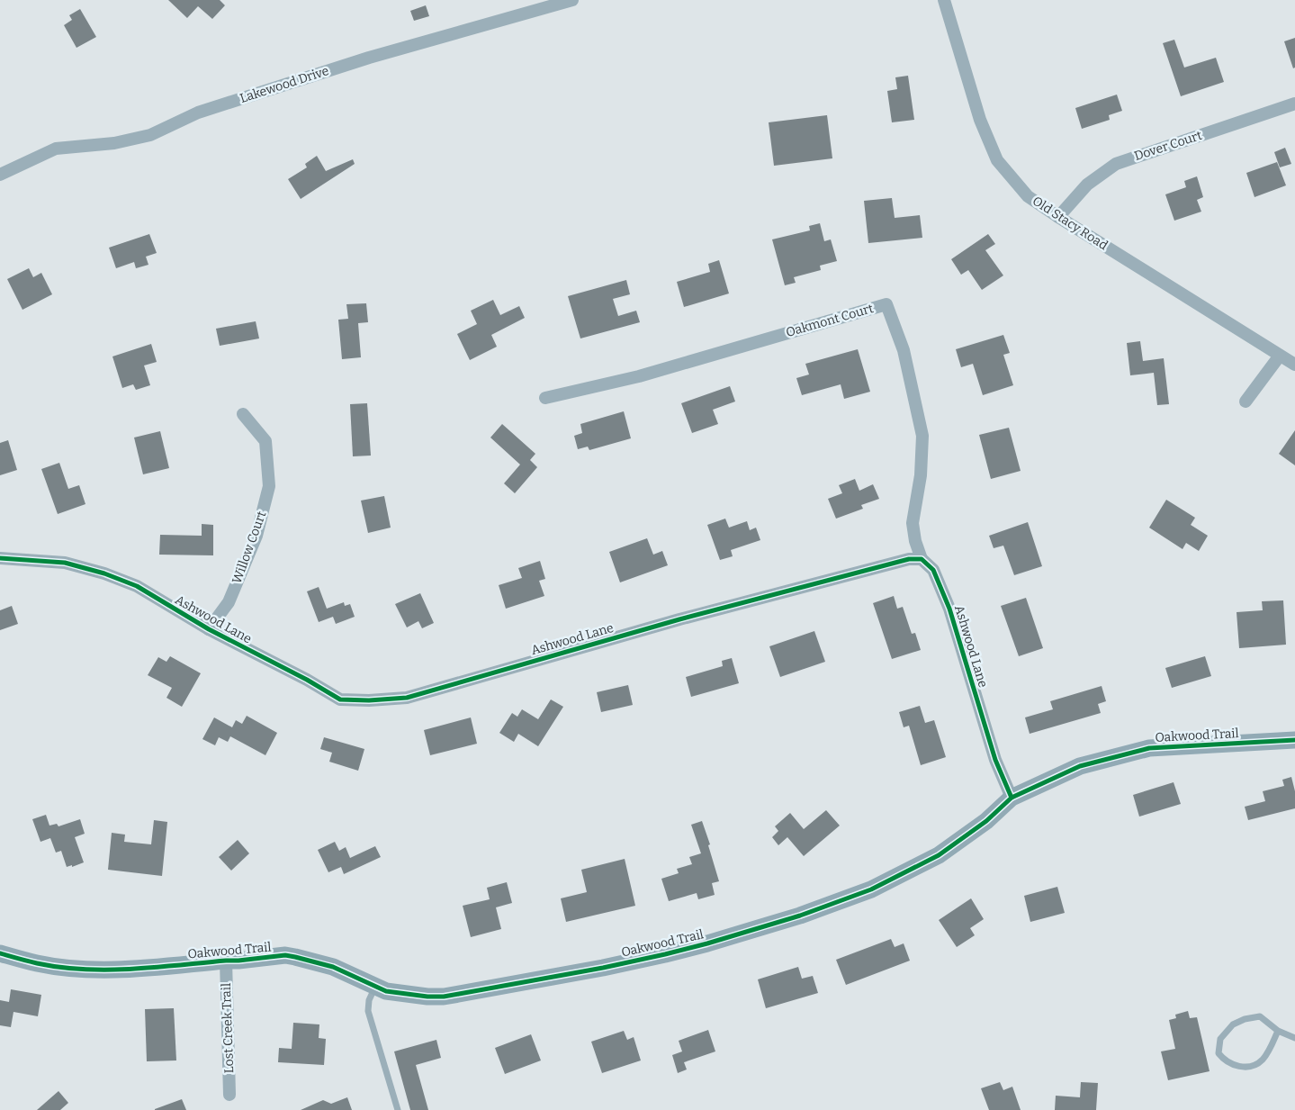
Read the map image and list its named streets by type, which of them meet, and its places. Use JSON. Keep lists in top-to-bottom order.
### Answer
{
  "streets": {
    "street": [
      "Lakewood Drive",
      "Dover Court",
      "Old Stacy Road",
      "Oakmont Court",
      "Willow Court",
      "Ashwood Lane",
      "Oakwood Trail",
      "Lost Creek Trail"
    ]
  },
  "crossings": [
    ["Dover Court", "Old Stacy Road"],
    ["Oakmont Court", "Ashwood Lane"],
    ["Willow Court", "Ashwood Lane"],
    ["Ashwood Lane", "Oakwood Trail"],
    ["Oakwood Trail", "Lost Creek Trail"]
  ]
}
